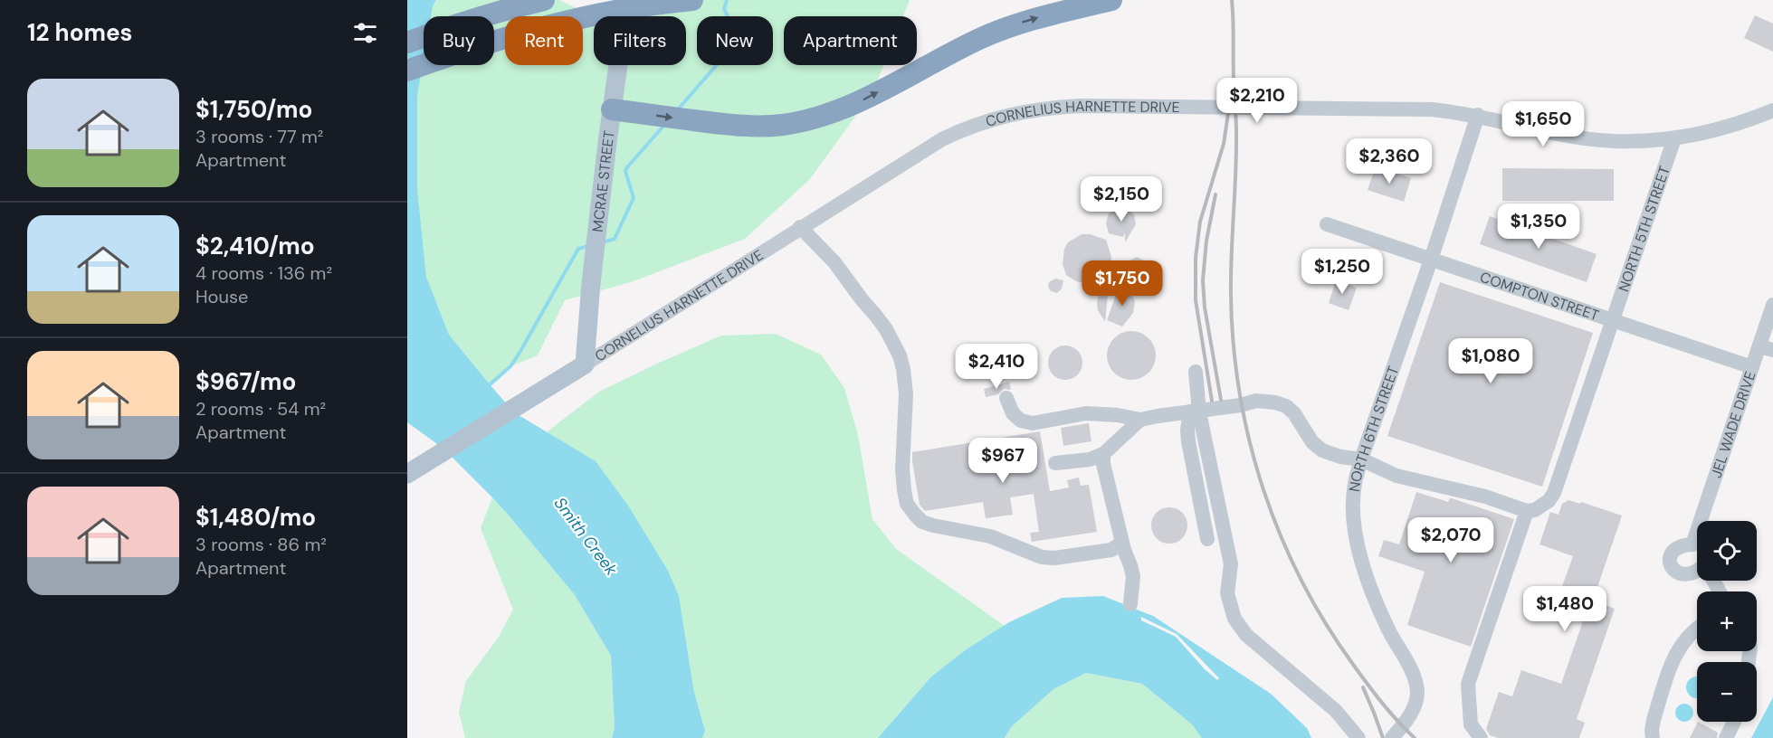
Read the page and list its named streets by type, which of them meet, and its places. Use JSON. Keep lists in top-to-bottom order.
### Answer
{
  "streets": {
    "main road": ["MCRAE STREET"],
    "street": [
      "CORNELIUS HARNETTE DRIVE",
      "NORTH 5TH STREET",
      "COMPTON STREET",
      "JEL WADE DRIVE",
      "NORTH 6TH STREET"
    ]
  },
  "crossings": [
    ["CORNELIUS HARNETTE DRIVE", "MCRAE STREET"],
    ["CORNELIUS HARNETTE DRIVE", "NORTH 5TH STREET"],
    ["CORNELIUS HARNETTE DRIVE", "NORTH 6TH STREET"],
    ["NORTH 5TH STREET", "COMPTON STREET"],
    ["COMPTON STREET", "JEL WADE DRIVE"],
    ["COMPTON STREET", "NORTH 6TH STREET"]
  ],
  "water": ["Smith Creek"],
  "page": {
    "heading": "12 homes",
    "chip": [
      "Buy",
      "Rent",
      "Filters",
      "New",
      "Apartment"
    ],
    "list": [
      {
        "name": "$1,750/mo",
        "note": "3 rooms · 77 m² · Apartment"
      },
      {
        "name": "$2,410/mo",
        "note": "4 rooms · 136 m² · House"
      },
      {
        "name": "$967/mo",
        "note": "2 rooms · 54 m² · Apartment"
      },
      {
        "name": "$1,480/mo",
        "note": "3 rooms · 86 m² · Apartment"
      }
    ],
    "price": [
      "$2,210",
      "$1,650",
      "$2,360",
      "$2,150",
      "$1,350",
      "$1,250",
      "$1,750",
      "$1,080",
      "$2,410",
      "$967",
      "$2,070",
      "$1,480"
    ],
    "map_buttons": ["+", "−"]
  }
}
